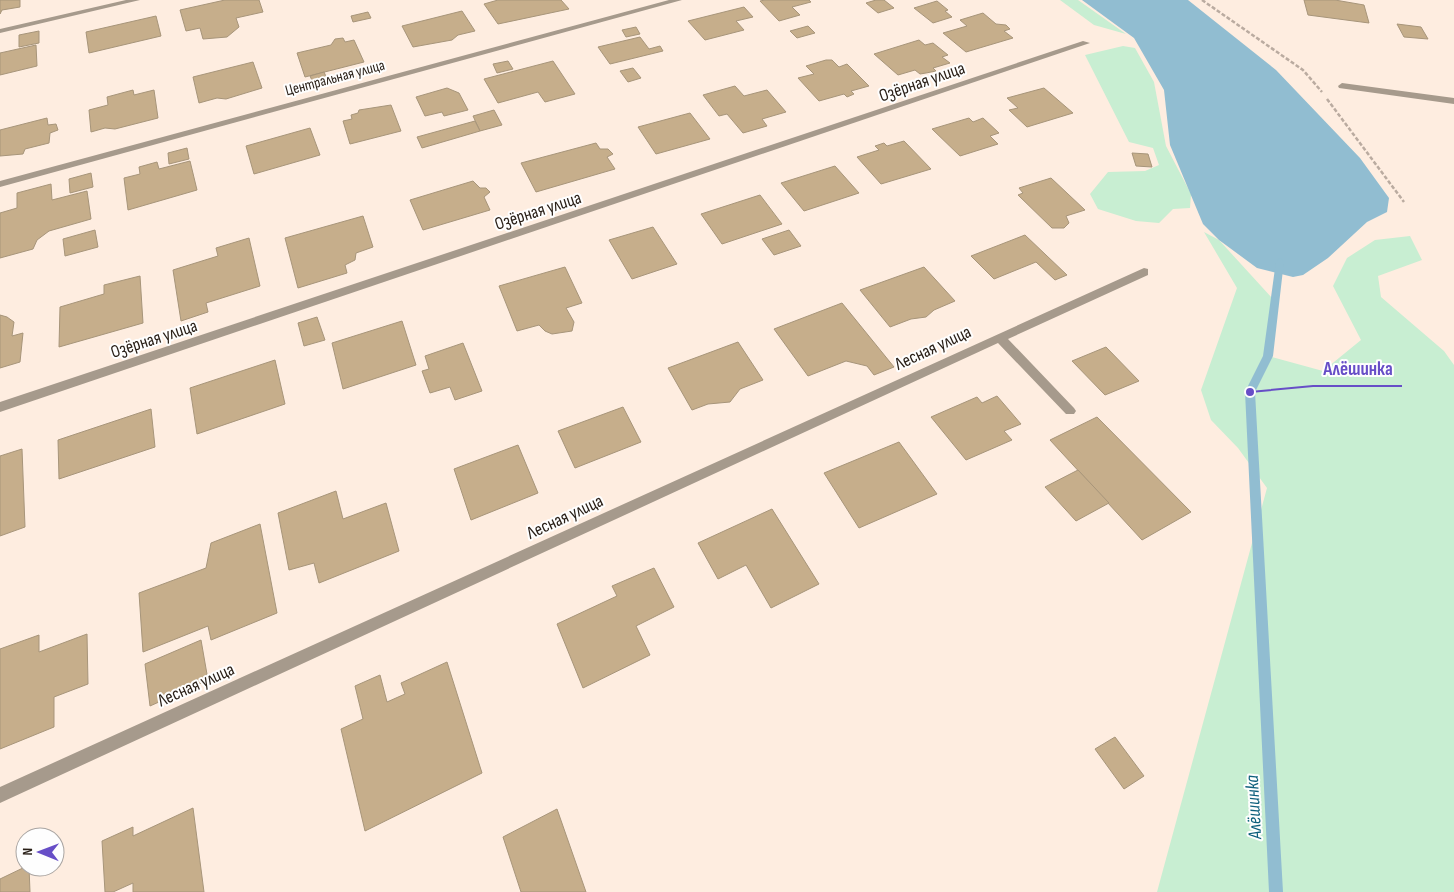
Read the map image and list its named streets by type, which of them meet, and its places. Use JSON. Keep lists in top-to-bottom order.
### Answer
{
  "streets": {
    "street": ["Центральная улица", "Озёрная улица", "Лесная улица"]
  },
  "water": ["Алёшинка"],
  "places": ["Алёшинка"],
  "north": "left"
}
